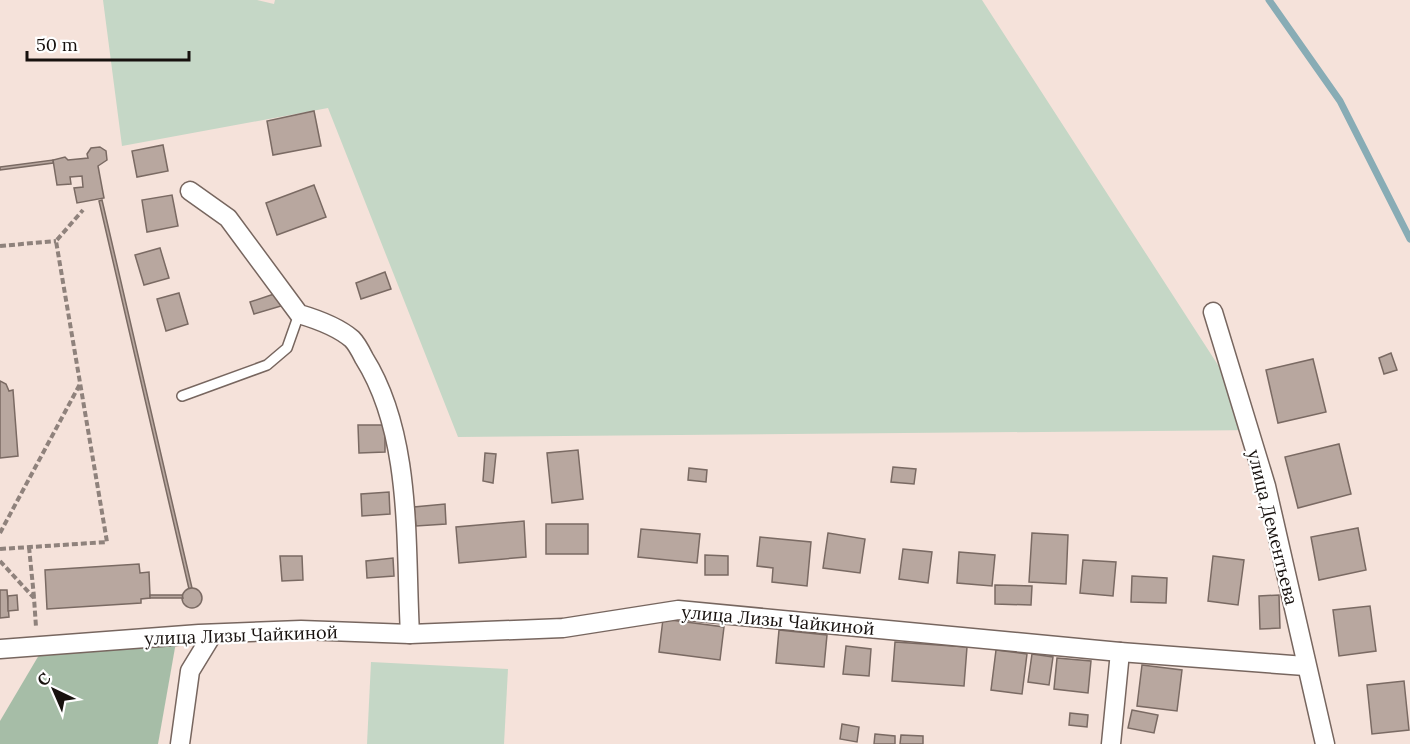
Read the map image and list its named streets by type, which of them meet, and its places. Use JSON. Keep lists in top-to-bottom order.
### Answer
{
  "streets": {
    "street": ["улица Дементьева", "улица Лизы Чайкиной"]
  },
  "crossings": [
    ["улица Дементьева", "улица Лизы Чайкиной"]
  ],
  "scale_bar": "50 m",
  "north": "top left"
}
